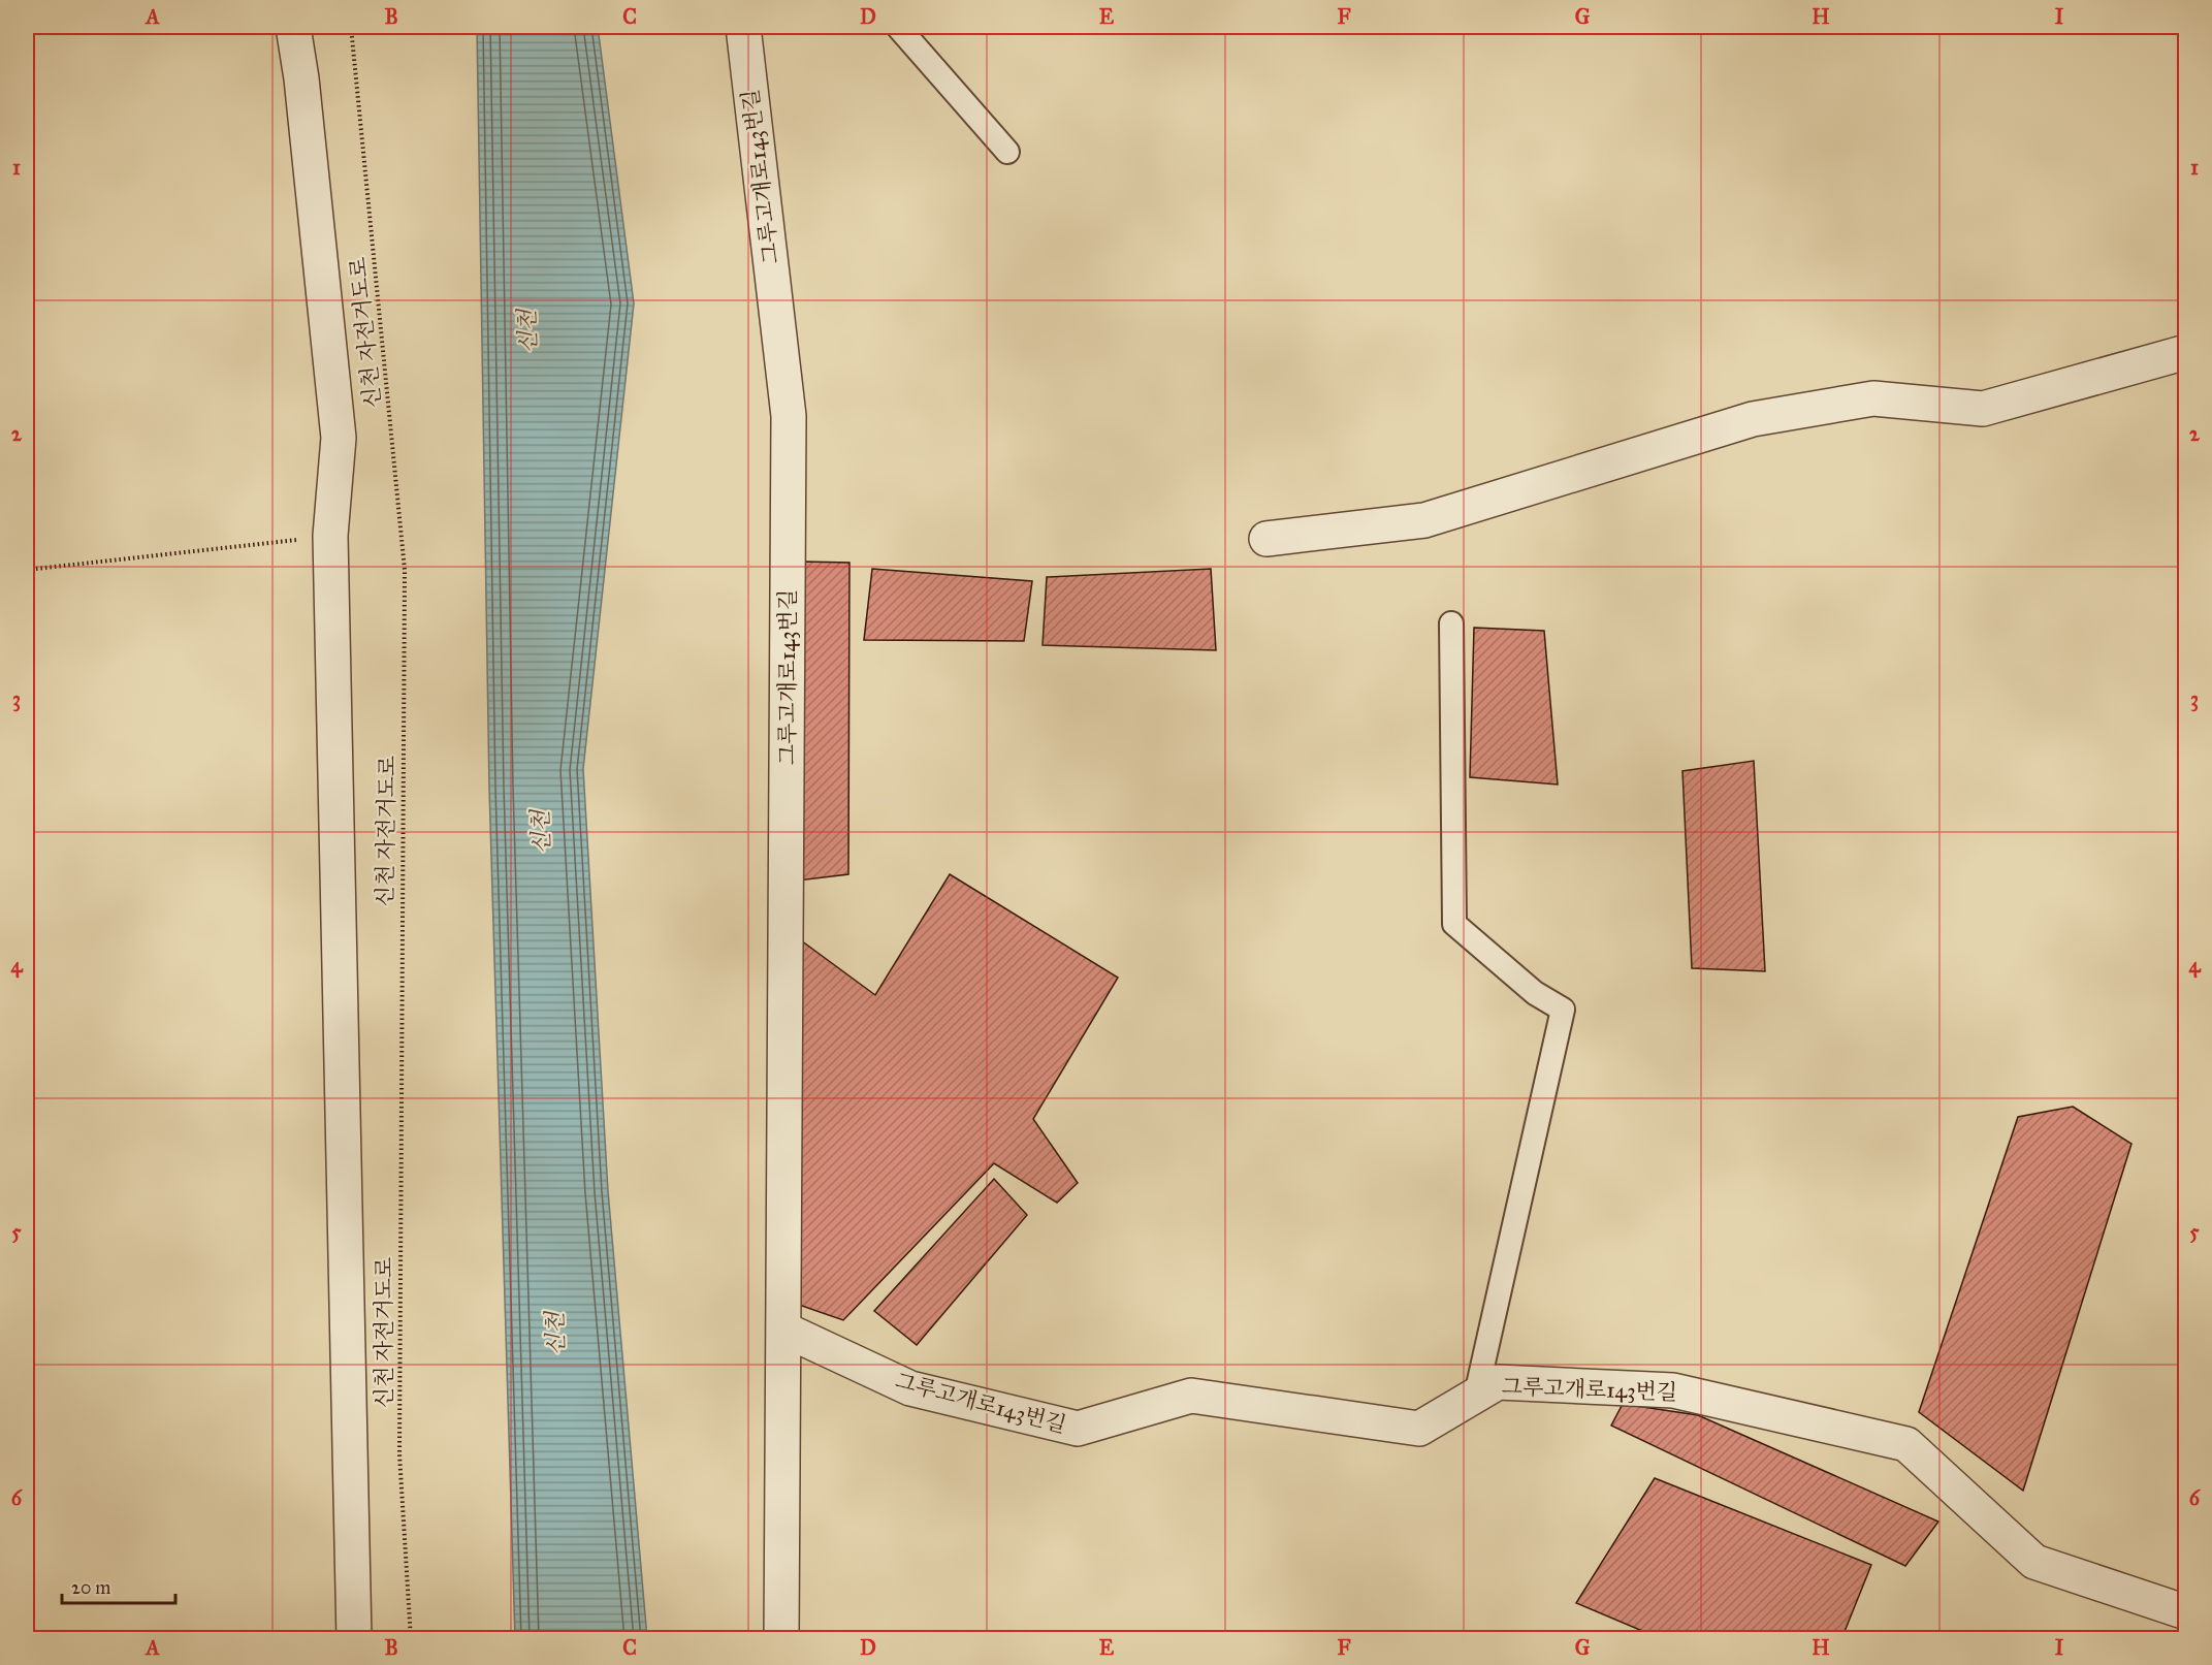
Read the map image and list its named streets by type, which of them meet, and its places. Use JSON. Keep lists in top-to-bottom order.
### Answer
{
  "streets": {
    "street": ["그루고개로143번길"],
    "path": ["신천 자전거도로"]
  },
  "water": ["신천"],
  "scale_bar": "20 m",
  "grid": {
    "columns": [
      "A",
      "B",
      "C",
      "D",
      "E",
      "F",
      "G",
      "H",
      "I"
    ],
    "rows": [
      "1",
      "2",
      "3",
      "4",
      "5",
      "6"
    ]
  }
}
